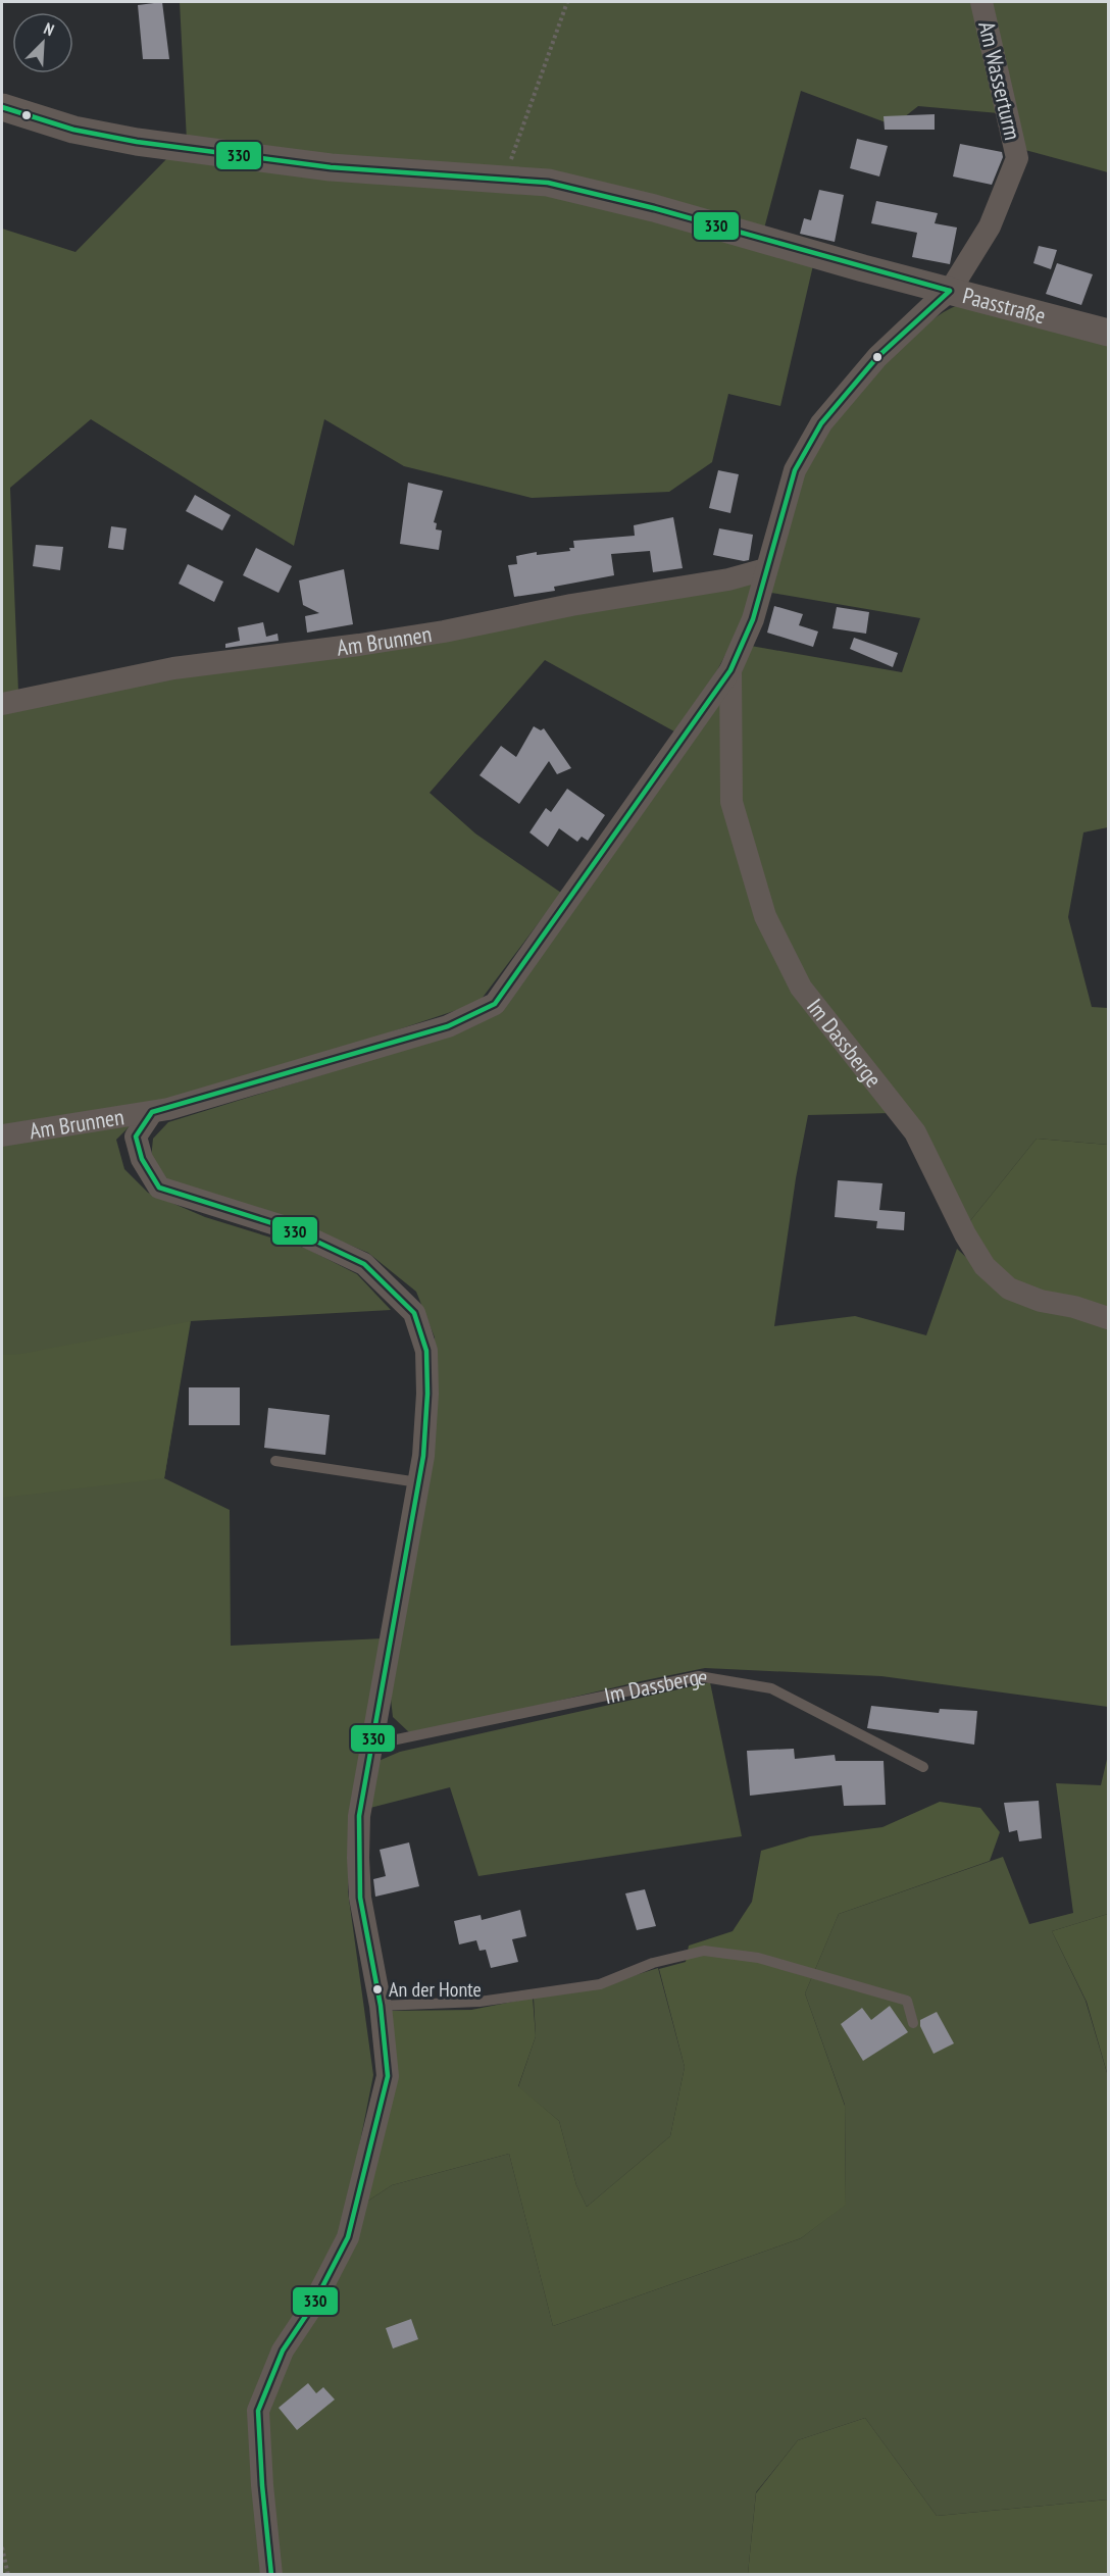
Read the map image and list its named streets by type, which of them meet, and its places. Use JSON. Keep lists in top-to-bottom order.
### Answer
{
  "streets": {
    "street": [
      "Am Wasserturm",
      "Paasstraße",
      "Am Brunnen",
      "Im Dassberge"
    ]
  },
  "crossings": [
    ["Am Wasserturm", "Paasstraße"],
    ["Am Wasserturm", "Am Brunnen"],
    ["Am Wasserturm", "Im Dassberge"],
    ["Am Brunnen", "Im Dassberge"]
  ],
  "places": ["An der Honte"],
  "lines": ["transit line 330"],
  "north": "top right"
}
